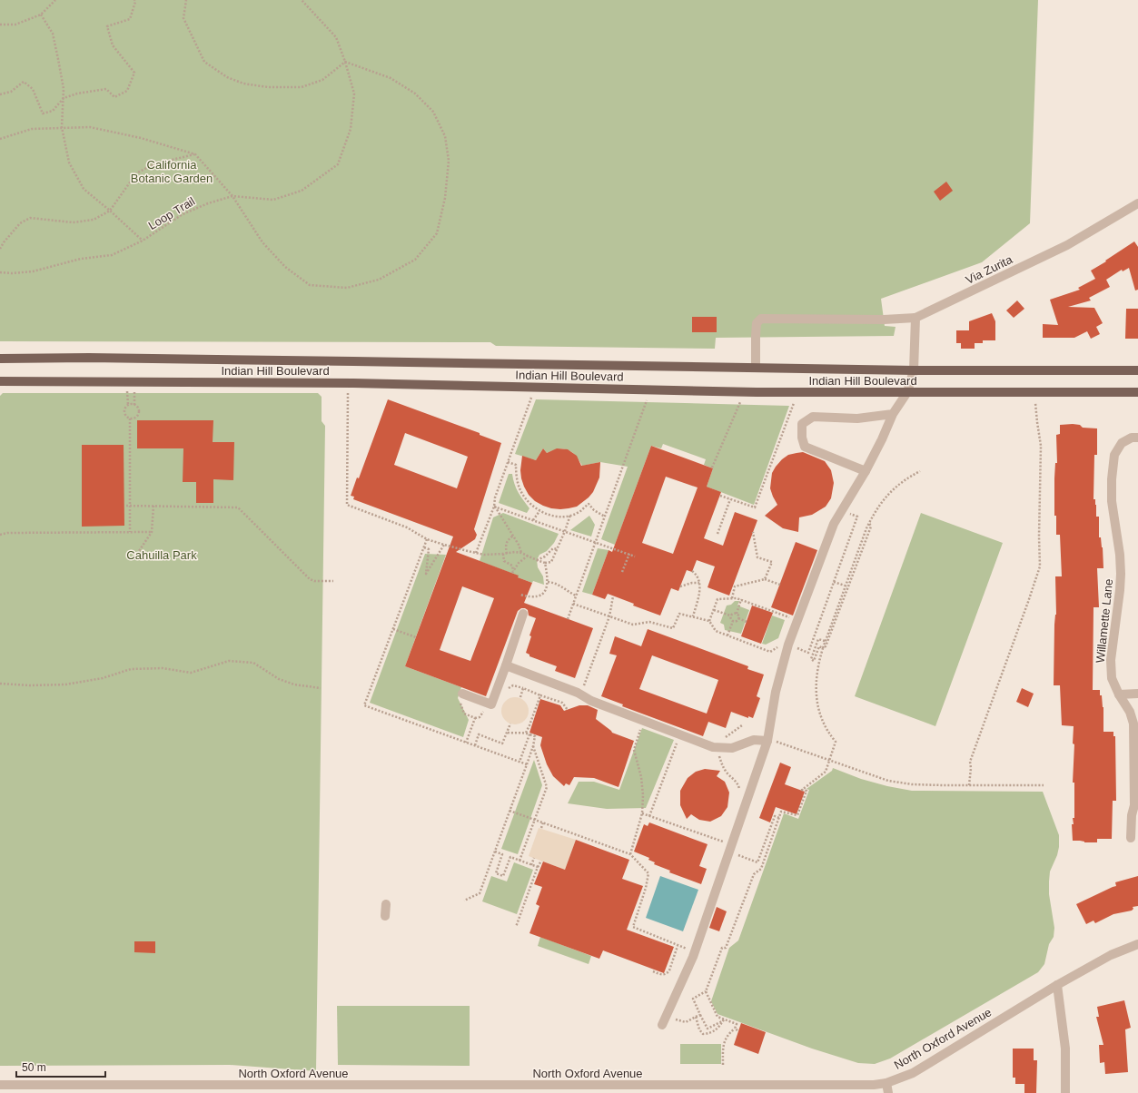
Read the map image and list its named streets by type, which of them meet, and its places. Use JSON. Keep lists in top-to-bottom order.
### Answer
{
  "streets": {
    "main road": ["Indian Hill Boulevard"],
    "street": ["Via Zurita", "Willamette Lane", "North Oxford Avenue"],
    "path": ["Loop Trail"]
  },
  "parks": ["California Botanic Garden", "Cahuilla Park"],
  "scale_bar": "50 m"
}
